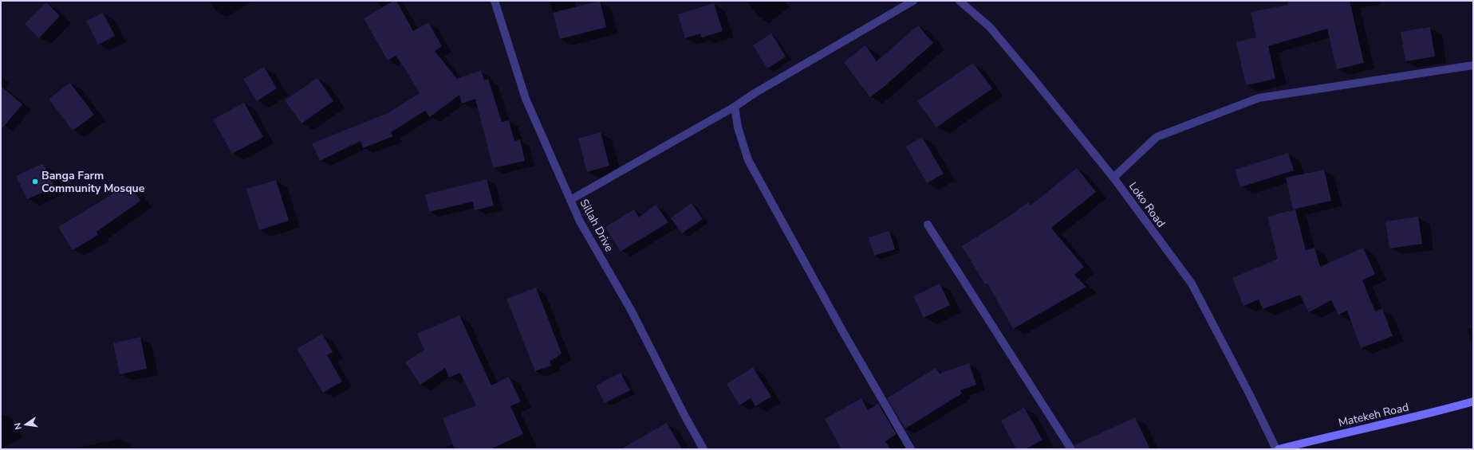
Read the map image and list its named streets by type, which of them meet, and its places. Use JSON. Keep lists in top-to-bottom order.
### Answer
{
  "streets": {
    "street": ["Loko Road", "Sillah Drive", "Matekeh Road"]
  },
  "places": ["Banga Farm Community Mosque"],
  "north": "left"
}
